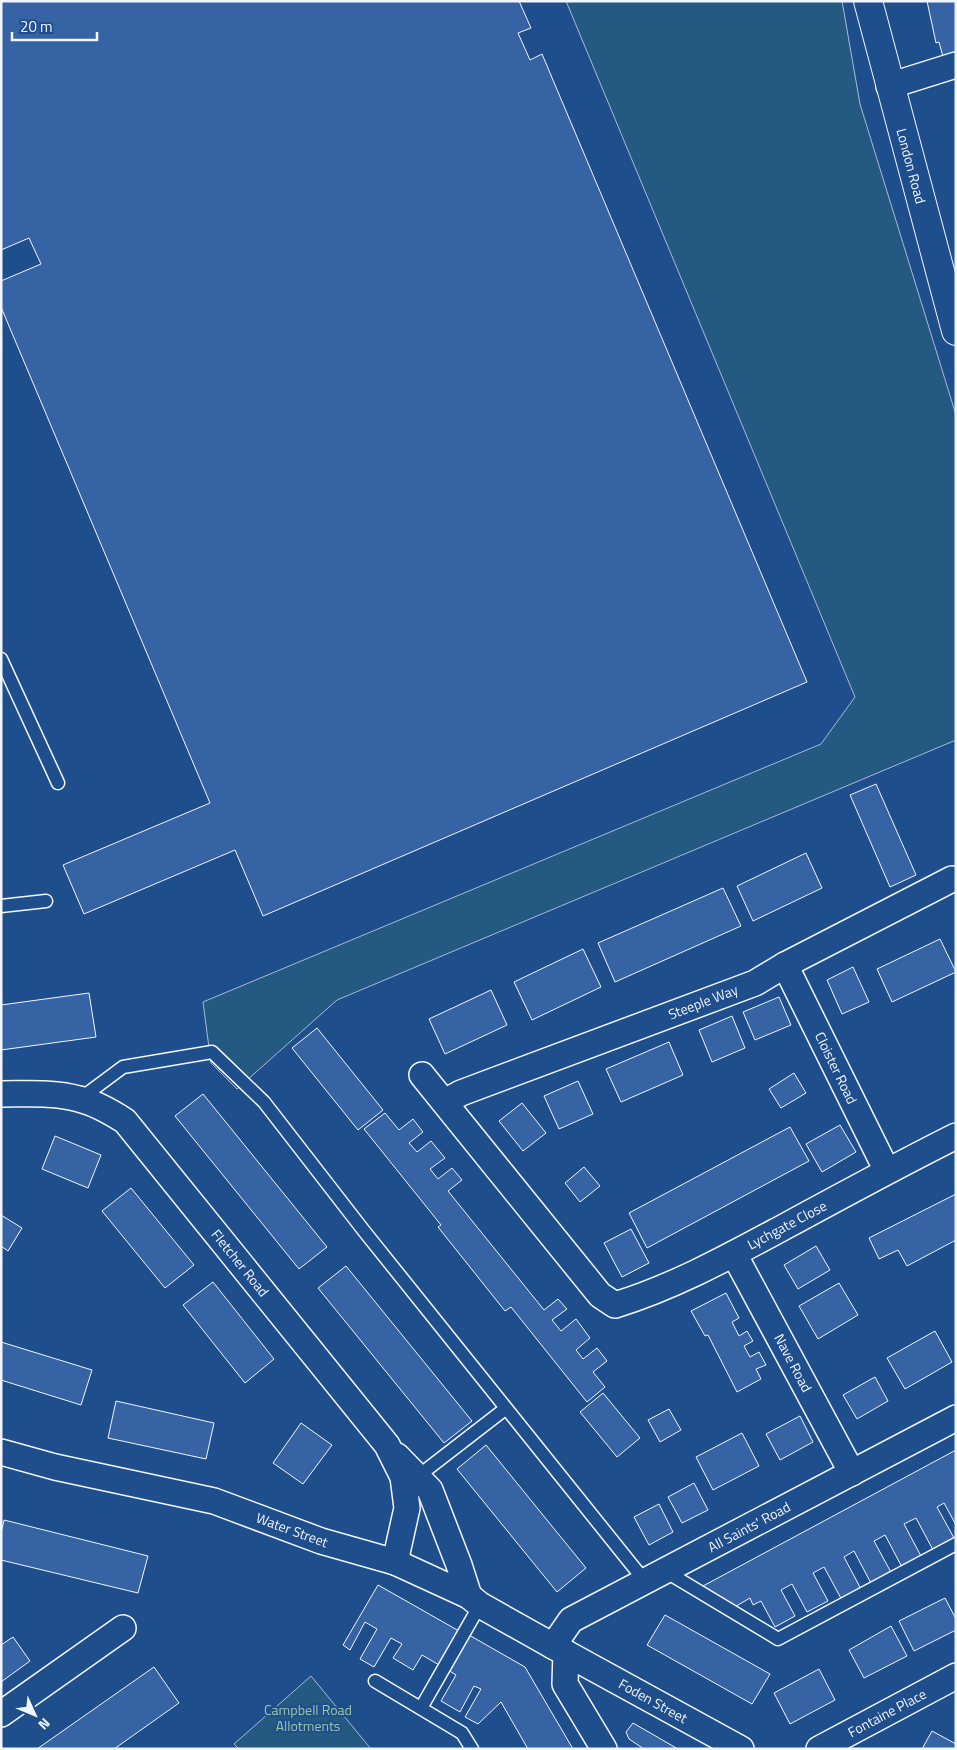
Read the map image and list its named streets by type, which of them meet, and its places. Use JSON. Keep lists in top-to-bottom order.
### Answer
{
  "streets": {
    "main road": ["London Road"],
    "street": [
      "Steeple Way",
      "Cloister Road",
      "Lychgate Close",
      "Fletcher Road",
      "Nave Road",
      "All Saints' Road",
      "Water Street",
      "Foden Street",
      "Fontaine Place"
    ]
  },
  "crossings": [
    ["Steeple Way", "Cloister Road"],
    ["Steeple Way", "Lychgate Close"],
    ["Cloister Road", "Lychgate Close"],
    ["Lychgate Close", "Nave Road"],
    ["Fletcher Road", "Water Street"],
    ["Nave Road", "All Saints' Road"],
    ["All Saints' Road", "Water Street"],
    ["All Saints' Road", "Foden Street"],
    ["Water Street", "Foden Street"]
  ],
  "parks": ["Campbell Road Allotments"],
  "scale_bar": "20 m",
  "north": "bottom right"
}
